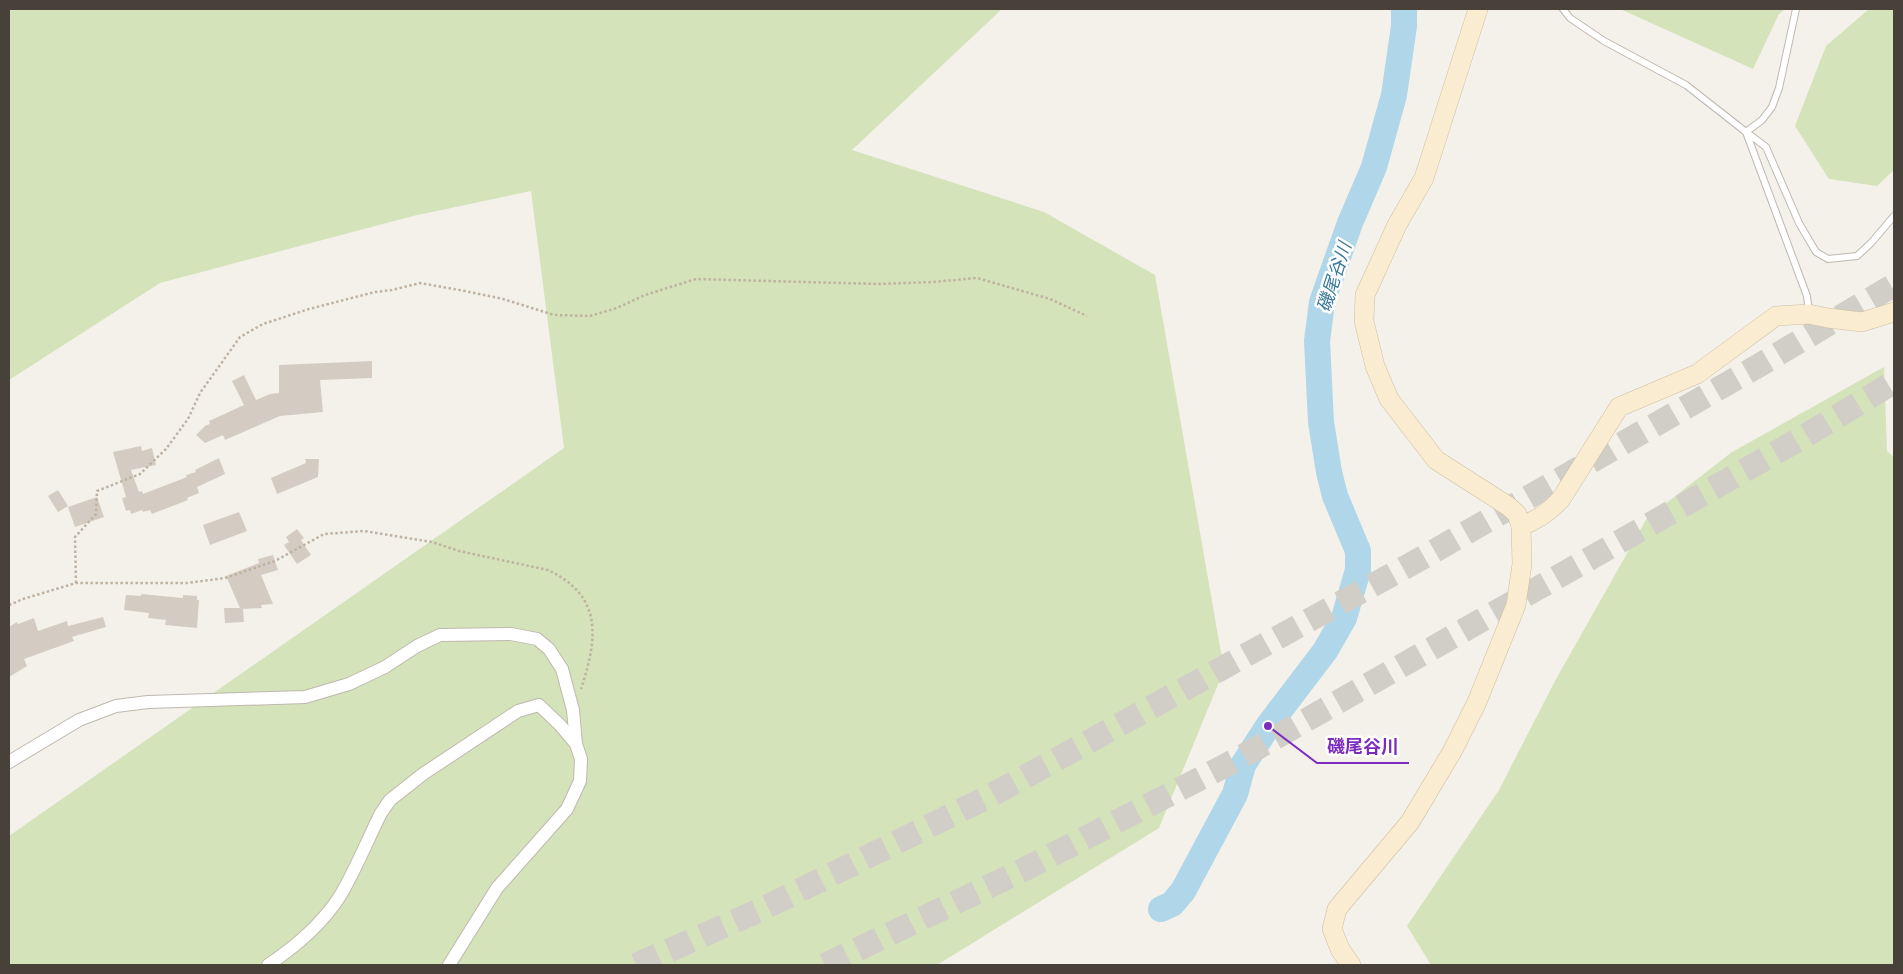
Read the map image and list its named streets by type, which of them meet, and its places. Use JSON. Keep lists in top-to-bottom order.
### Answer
{
  "water": ["磯尾谷川"],
  "places": ["磯尾谷川"]
}
